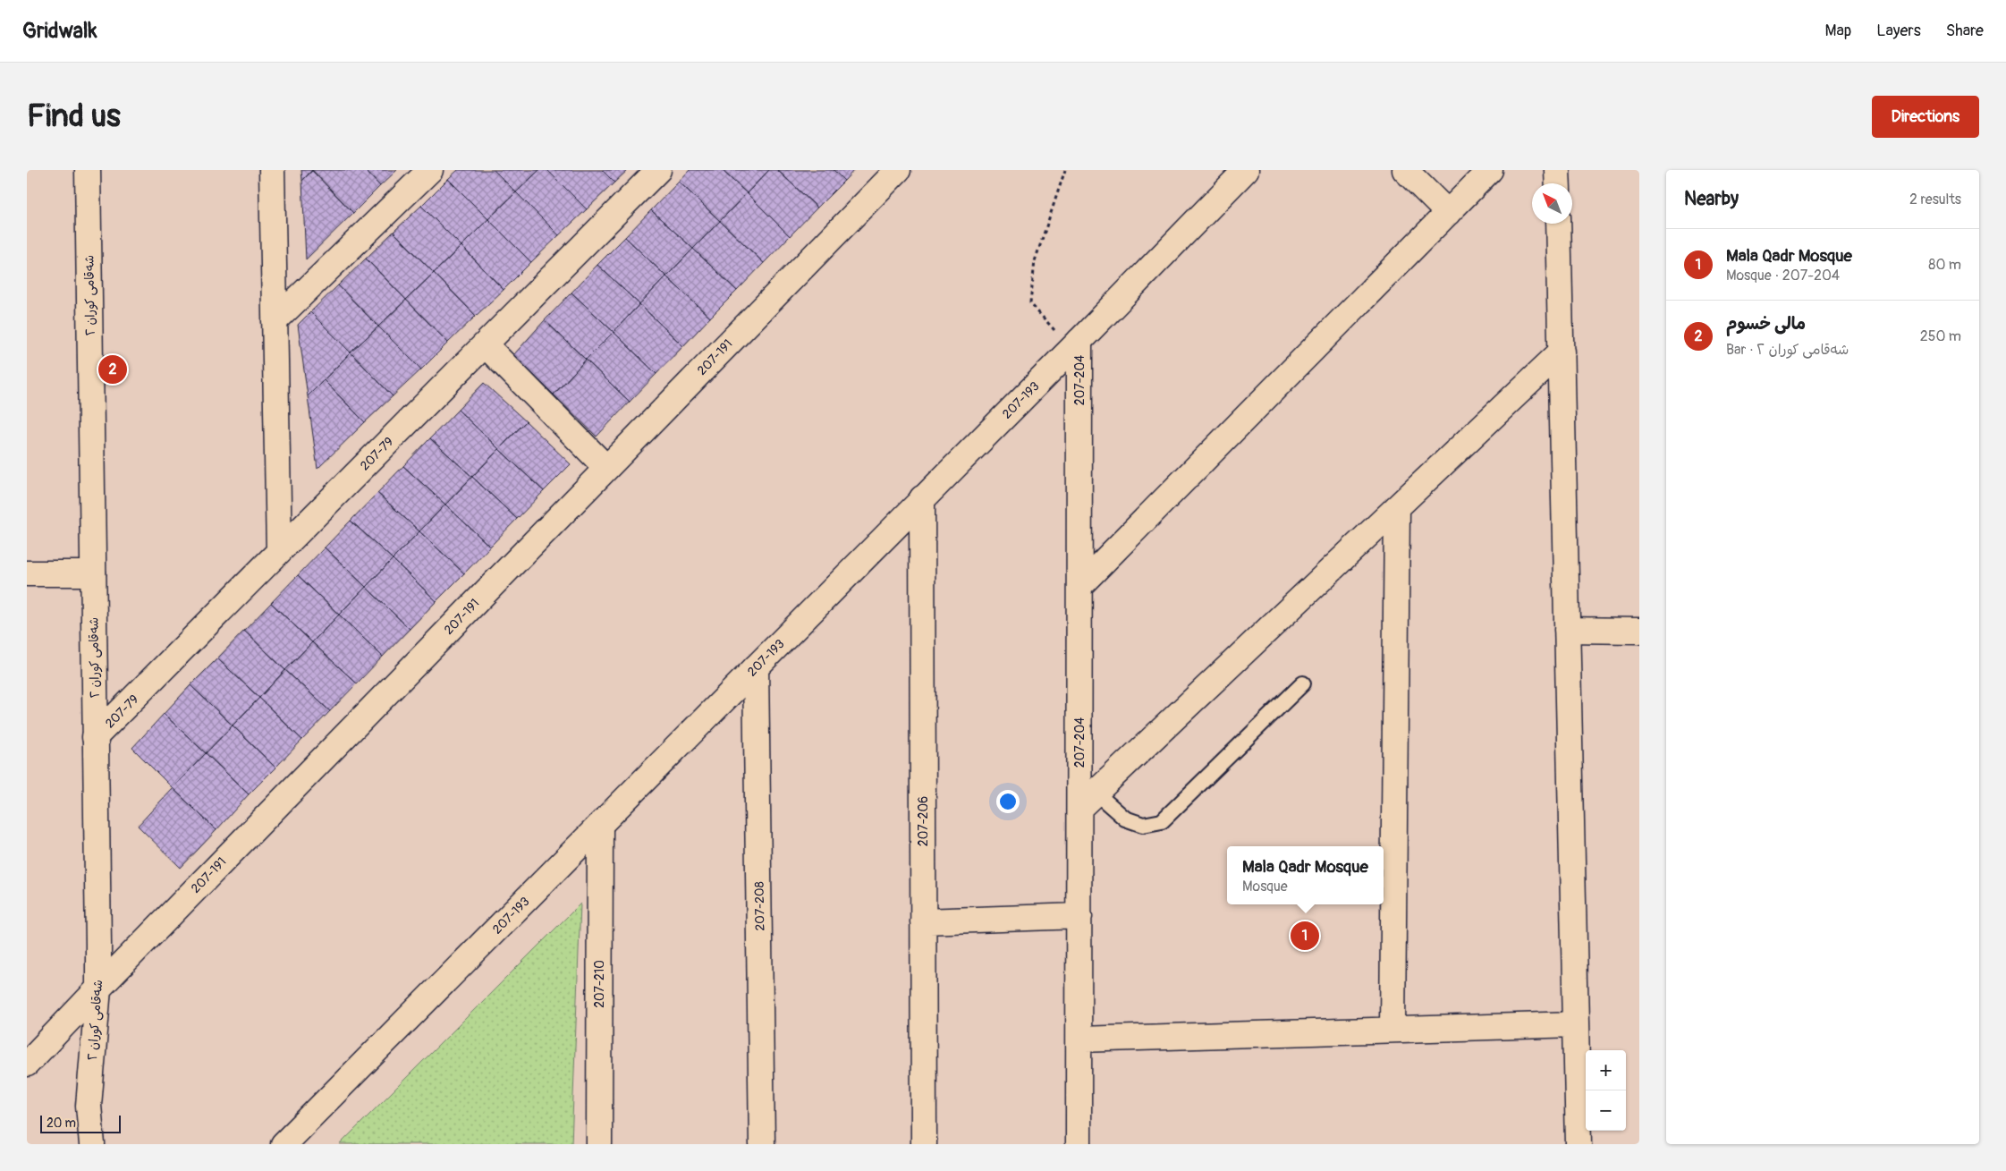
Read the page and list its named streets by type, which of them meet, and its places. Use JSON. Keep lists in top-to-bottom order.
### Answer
{
  "streets": {
    "street": [
      "شەقامی کوران ٢",
      "207-191",
      "207-204",
      "207-193",
      "207-79",
      "207-206",
      "207-208",
      "207-210"
    ]
  },
  "crossings": [
    ["شەقامی کوران ٢", "207-191"],
    ["شەقامی کوران ٢", "207-79"],
    ["207-204", "207-193"],
    ["207-193", "207-206"],
    ["207-193", "207-208"],
    ["207-193", "207-210"]
  ],
  "scale_bar": "20 m",
  "north": "top left",
  "page": {
    "header": "Gridwalk",
    "nav": ["Map", "Layers", "Share"],
    "buttons": "Directions",
    "title": "Find us",
    "heading": ["Nearby", "2 results"],
    "list": [
      {
        "mark": "1",
        "name": "Mala Qadr Mosque",
        "note": "Mosque · 207-204",
        "value": "80 m"
      },
      {
        "mark": "2",
        "name": "مالى خسوم",
        "note": "Bar · شەقامی کوران ٢",
        "value": "250 m"
      }
    ],
    "pins": ["2", "1"],
    "popup": ["Mala Qadr Mosque", "Mosque"],
    "map_buttons": ["+", "−"],
    "scale": "20 m"
  }
}
